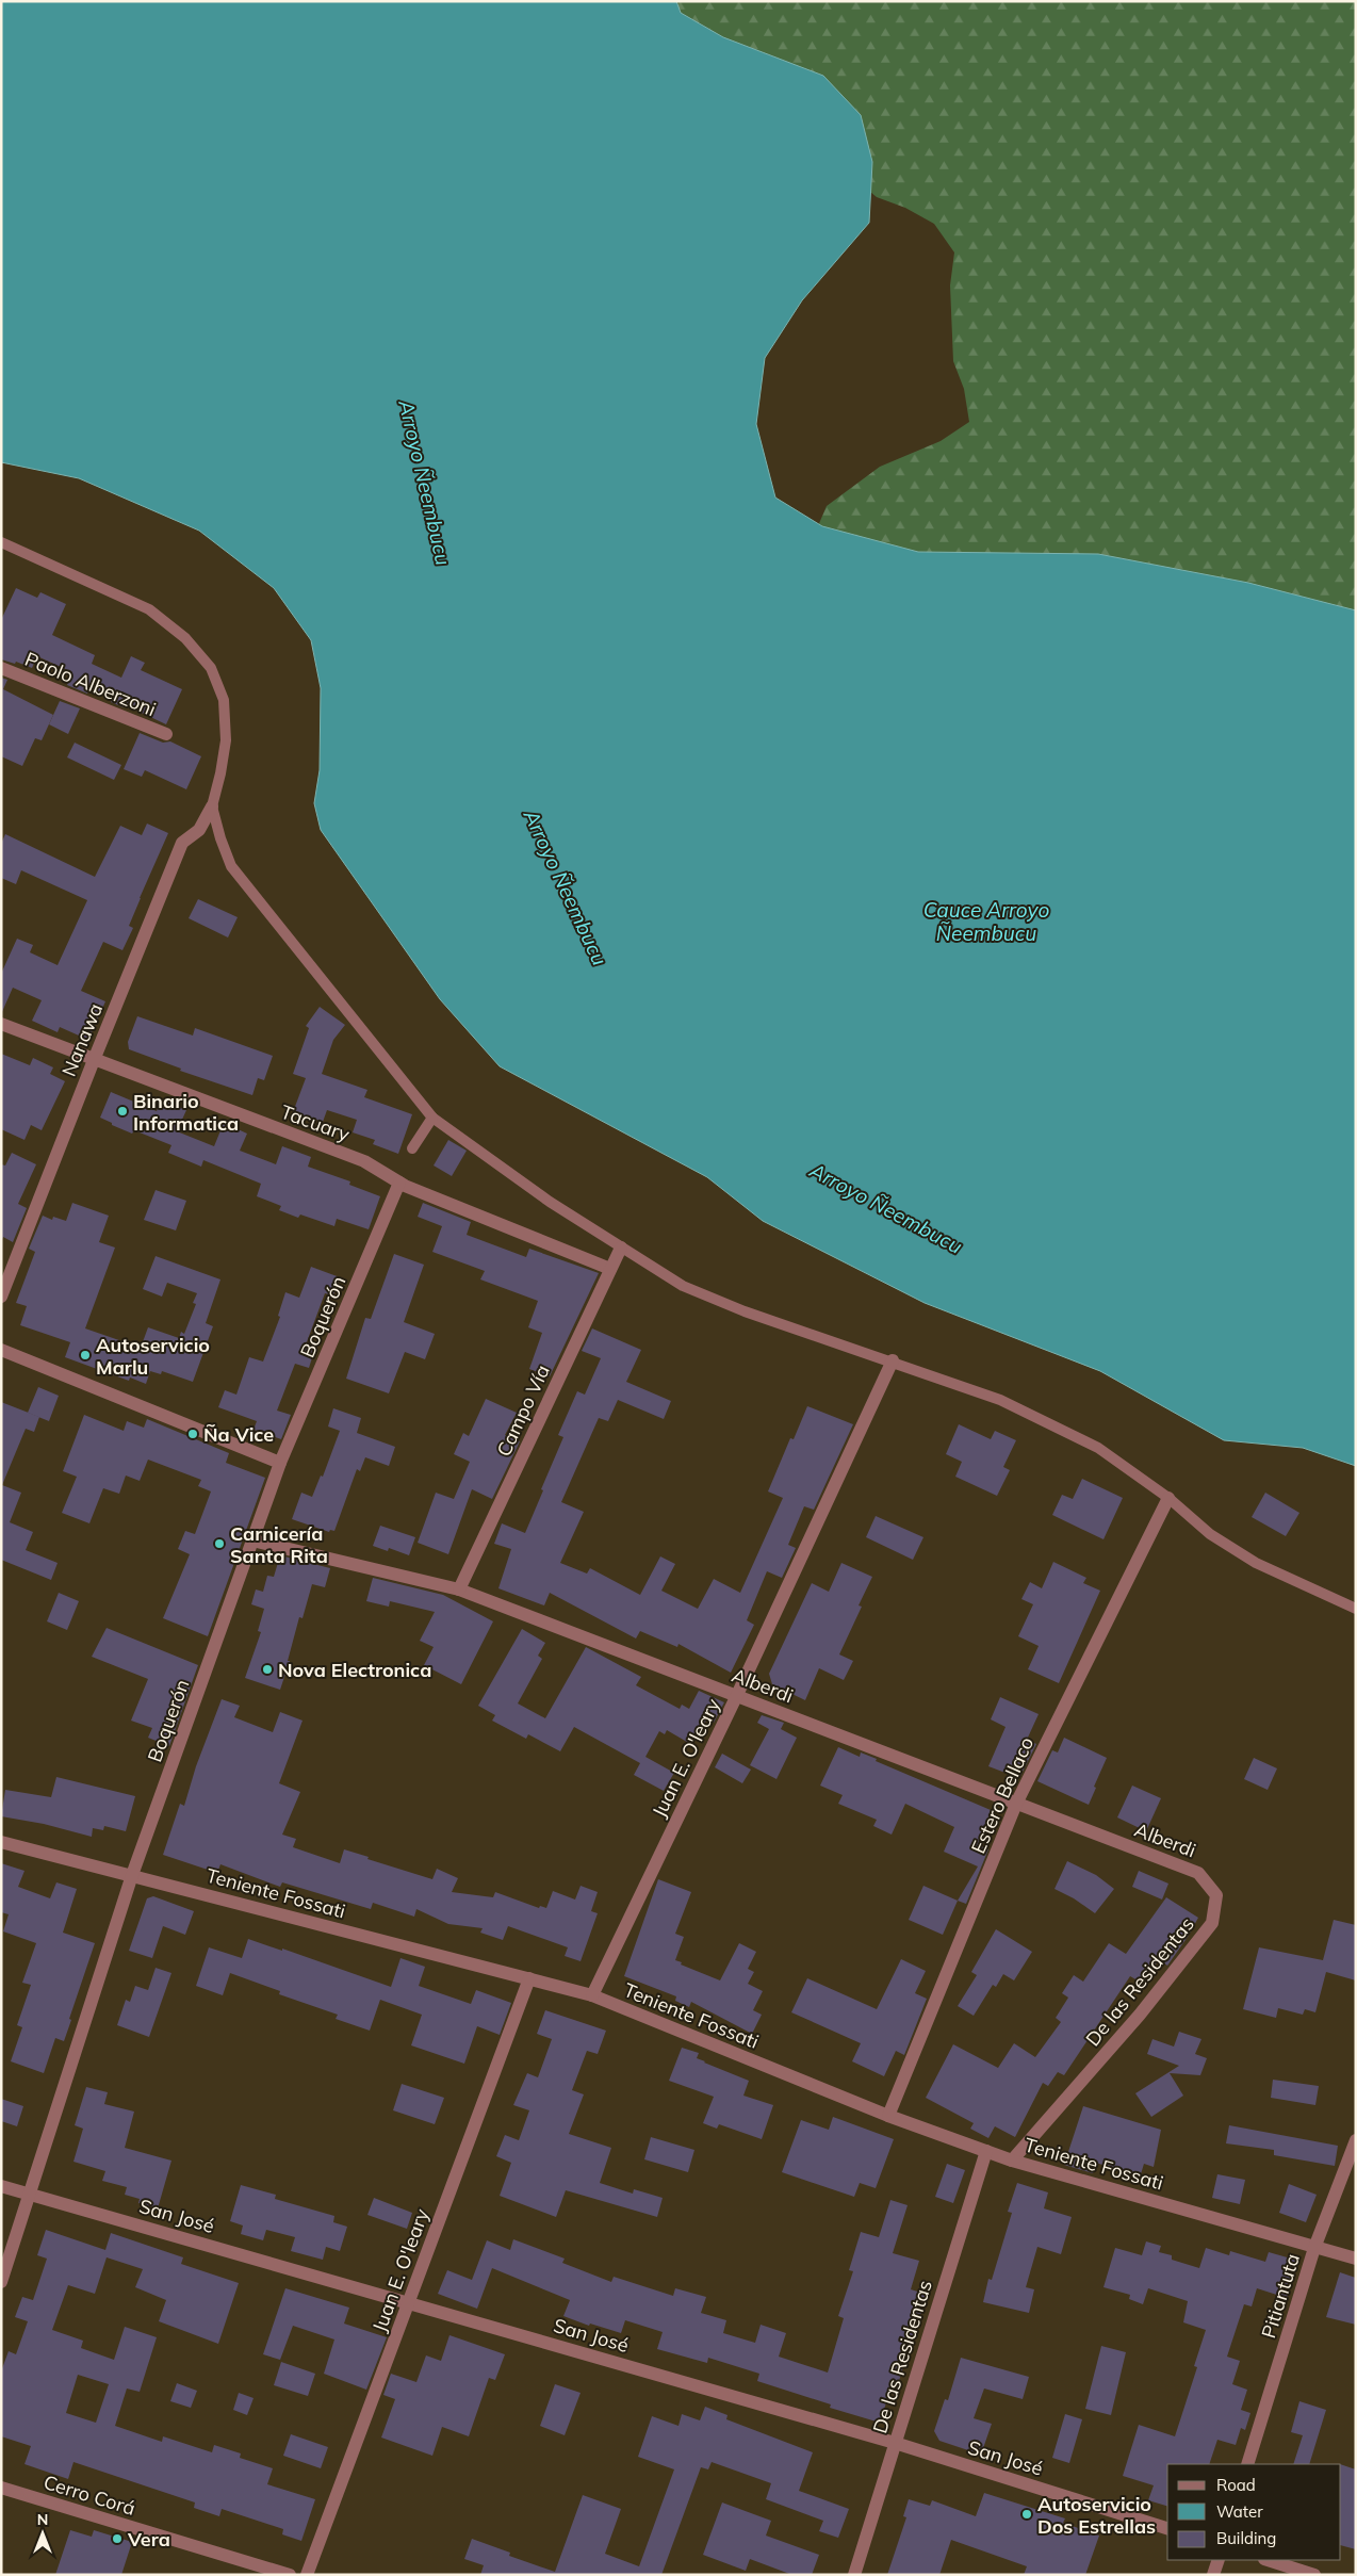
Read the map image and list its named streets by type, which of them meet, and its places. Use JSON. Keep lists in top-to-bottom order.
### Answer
{
  "streets": {
    "street": [
      "Paolo Alberzoni",
      "Nanawa",
      "Tacuary",
      "Boquerón",
      "Campo Vía",
      "Alberdi",
      "Juan E. O'leary",
      "Estero Bellaco",
      "Teniente Fossati",
      "De las Residentas",
      "San José",
      "Pitiantuta",
      "Cerro Corá"
    ]
  },
  "crossings": [
    ["Nanawa", "Tacuary"],
    ["Tacuary", "Boquerón"],
    ["Tacuary", "Campo Vía"],
    ["Boquerón", "Alberdi"],
    ["Boquerón", "Teniente Fossati"],
    ["Boquerón", "San José"],
    ["Campo Vía", "Alberdi"],
    ["Alberdi", "Juan E. O'leary"],
    ["Alberdi", "Estero Bellaco"],
    ["Alberdi", "De las Residentas"],
    ["Juan E. O'leary", "Teniente Fossati"],
    ["Juan E. O'leary", "San José"],
    ["Estero Bellaco", "Teniente Fossati"],
    ["Teniente Fossati", "De las Residentas"],
    ["Teniente Fossati", "Pitiantuta"],
    ["De las Residentas", "San José"]
  ],
  "water": ["Arroyo Ñeembucu", "Cauce Arroyo Ñeembucu"],
  "places": [
    "Binario Informatica",
    "Autoservicio Marlu",
    "Ña Vice",
    "Carnicería Santa Rita",
    "Nova Electronica",
    "Autoservicio Dos Estrellas",
    "Vera"
  ],
  "legend": ["Road", "Water", "Building"],
  "north": "top"
}
